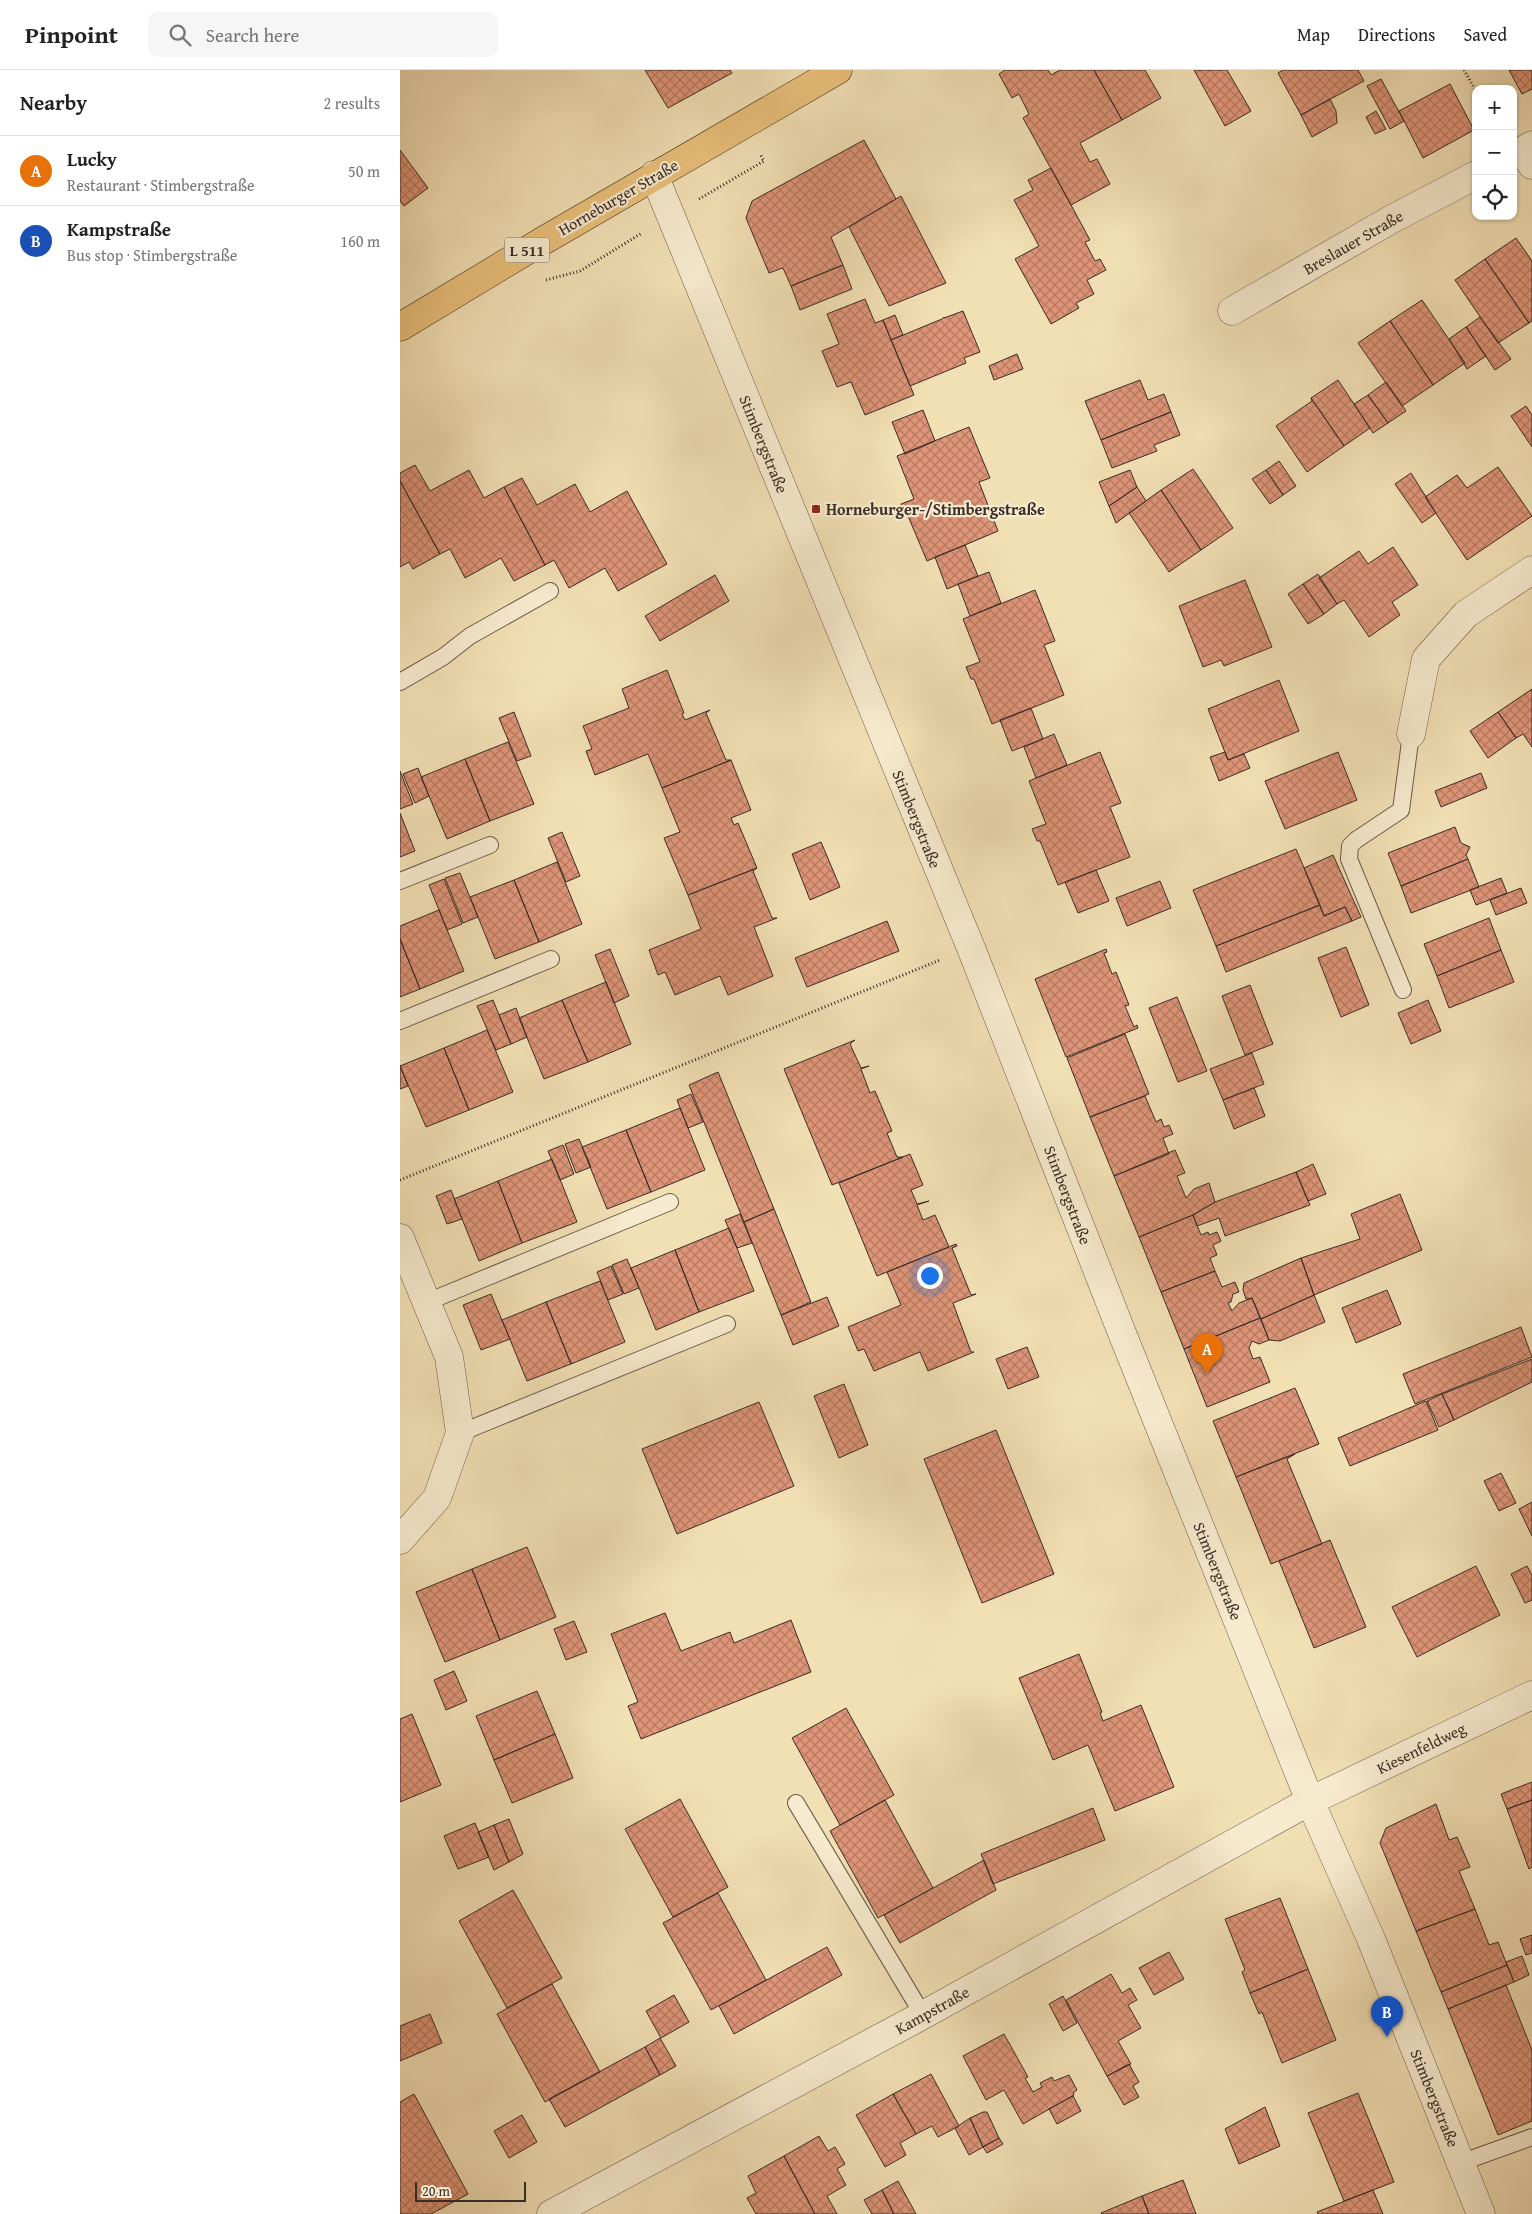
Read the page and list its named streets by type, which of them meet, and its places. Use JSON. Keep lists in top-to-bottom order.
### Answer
{
  "streets": {
    "main road": ["Horneburger Straße", "L 511"],
    "street": [
      "Breslauer Straße",
      "Stimbergstraße",
      "Kiesenfeldweg",
      "Kampstraße"
    ]
  },
  "crossings": [
    ["Horneburger Straße", "Stimbergstraße"],
    ["Stimbergstraße", "Kiesenfeldweg"],
    ["Stimbergstraße", "Kampstraße"],
    ["Kiesenfeldweg", "Kampstraße"]
  ],
  "places": {
    "transit": ["Horneburger-/Stimbergstraße"]
  },
  "scale_bar": "20 m",
  "page": {
    "header": "Pinpoint",
    "search": "Search here",
    "nav": ["Map", "Directions", "Saved"],
    "heading": ["Nearby", "2 results"],
    "map_buttons": ["+", "−"],
    "list": [
      {
        "mark": "A",
        "name": "Lucky",
        "note": "Restaurant · Stimbergstraße",
        "value": "50 m"
      },
      {
        "mark": "B",
        "name": "Kampstraße",
        "note": "Bus stop · Stimbergstraße",
        "value": "160 m"
      }
    ],
    "pins": ["A", "B"],
    "scale": "20 m"
  }
}
